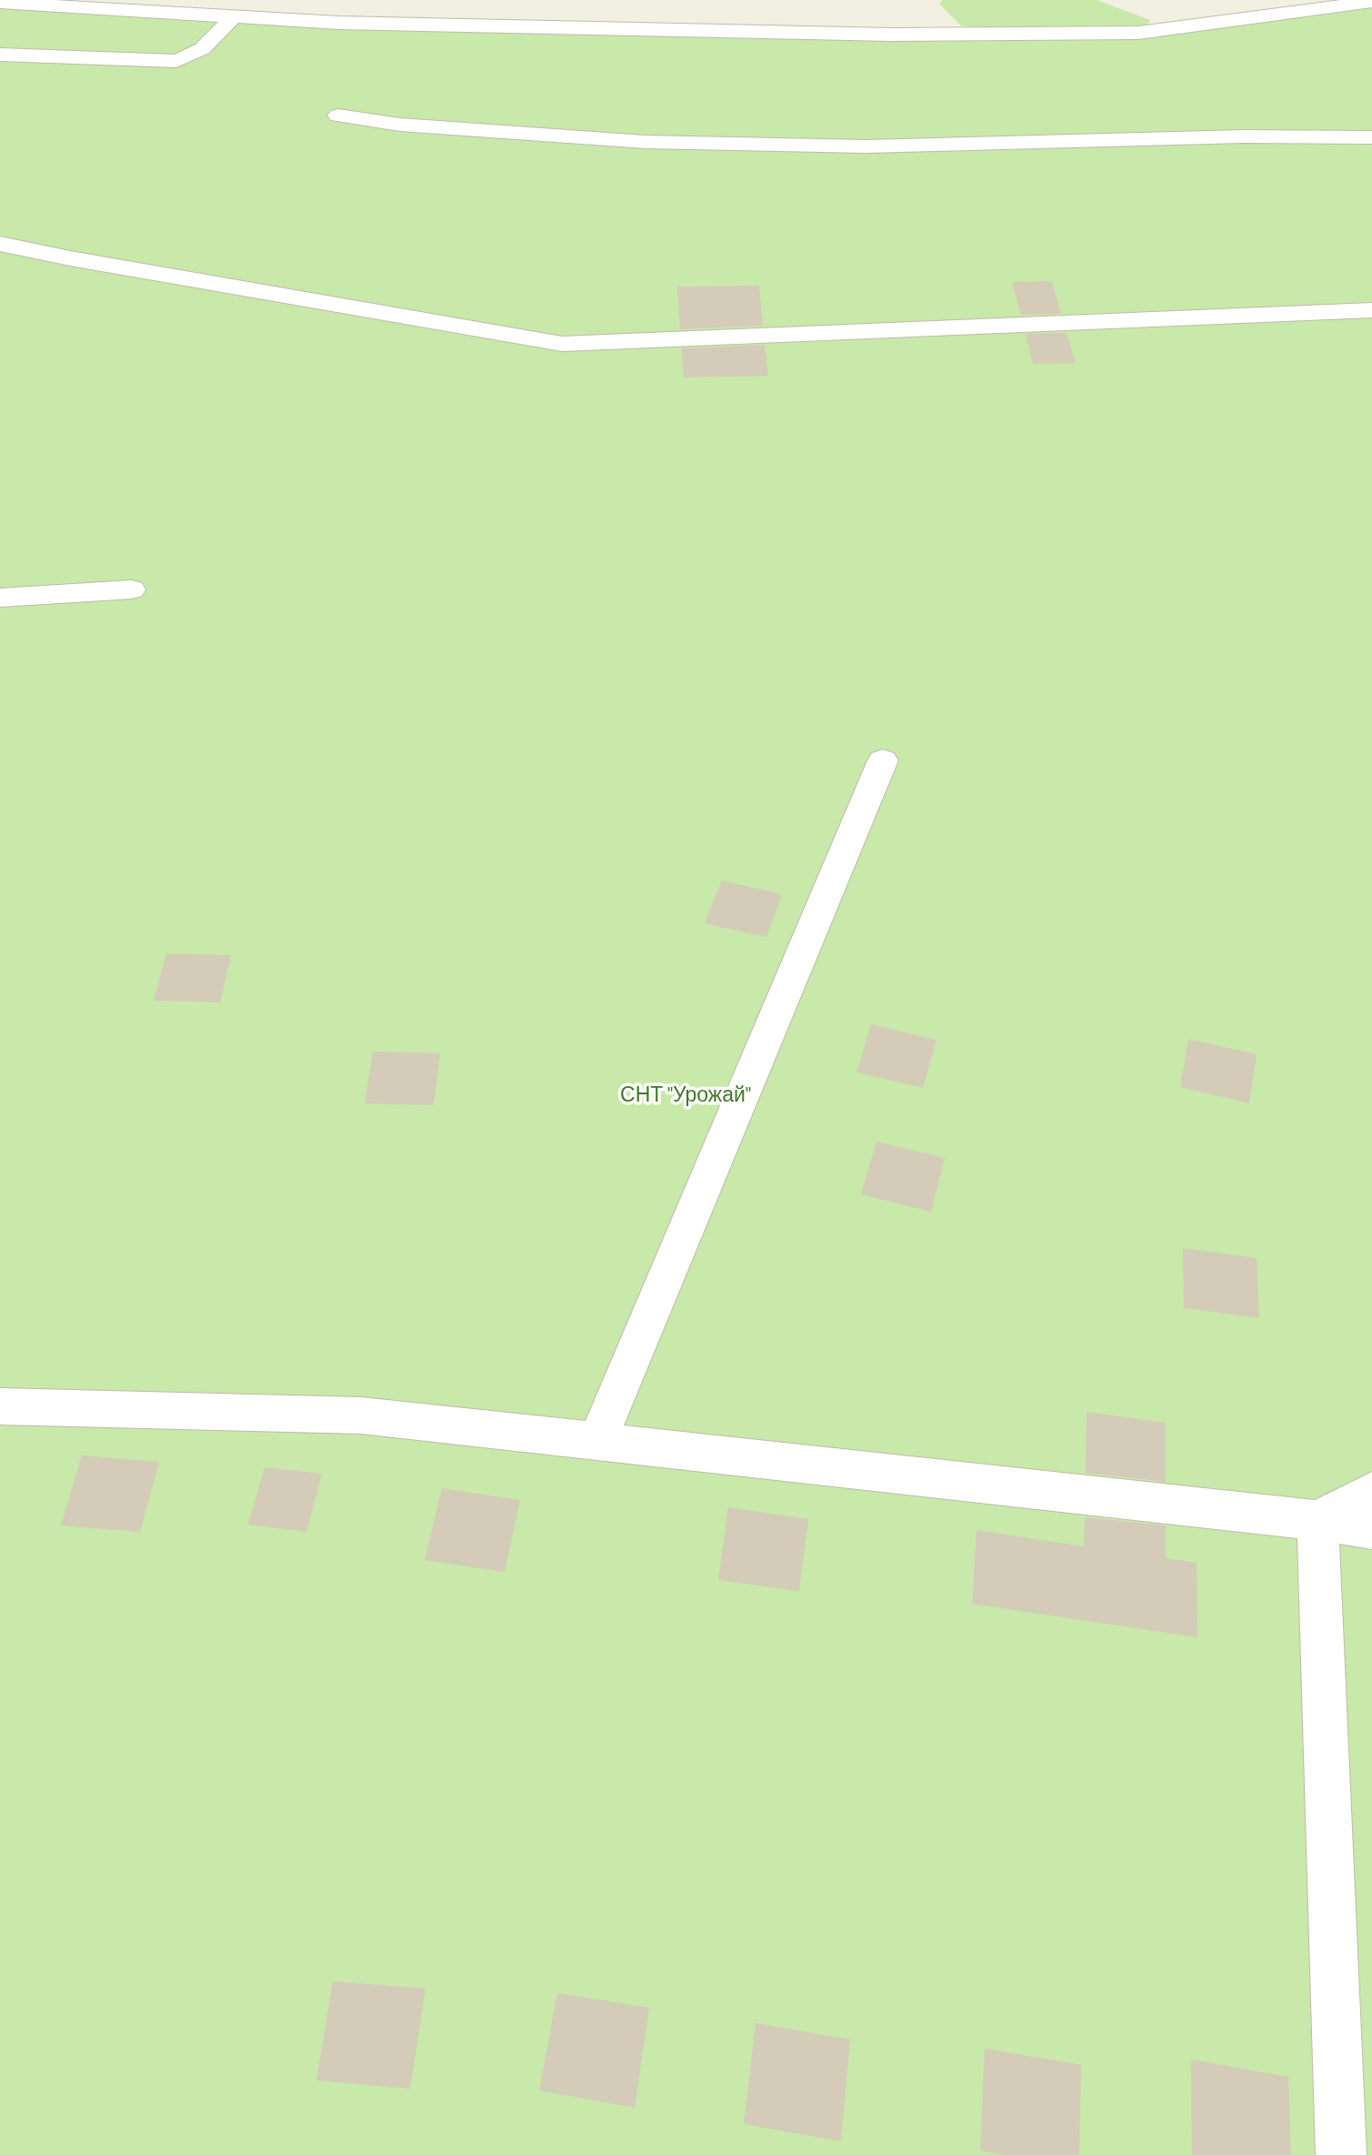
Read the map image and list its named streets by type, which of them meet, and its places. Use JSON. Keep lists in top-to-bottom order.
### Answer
{
  "parks": ["СНТ \"Урожай\""]
}
